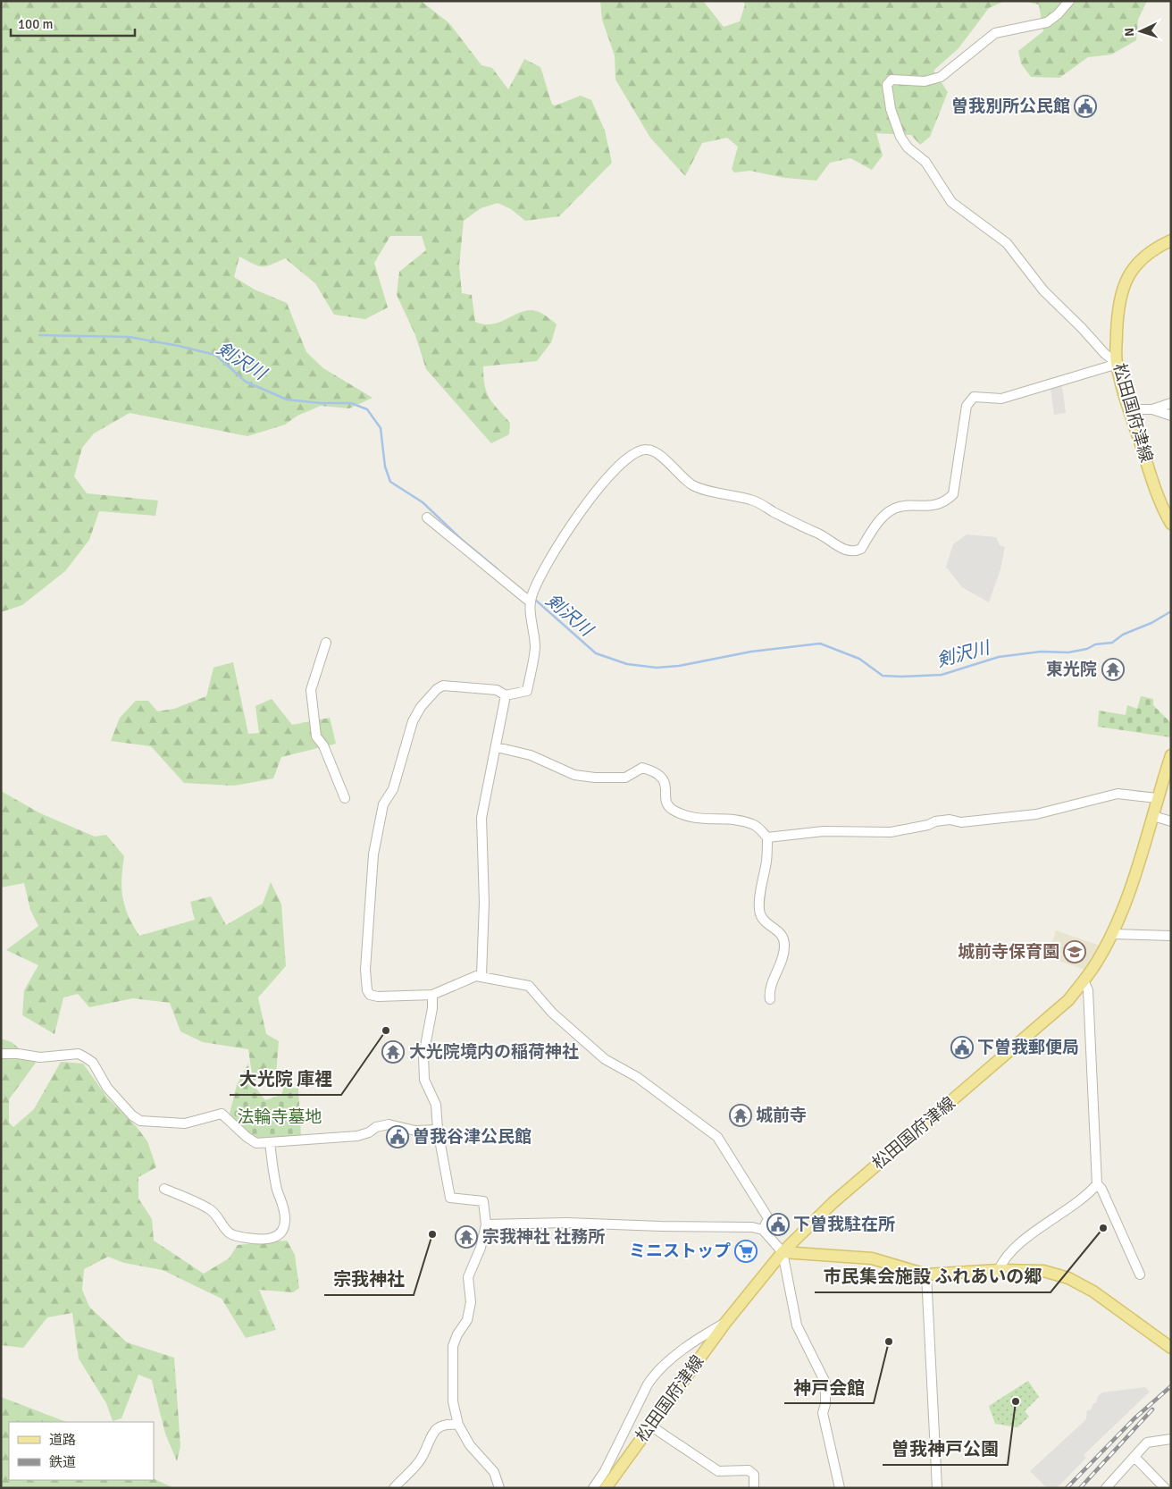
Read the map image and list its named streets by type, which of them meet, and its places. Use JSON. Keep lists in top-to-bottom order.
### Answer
{
  "streets": {
    "main road": ["松田国府津線"]
  },
  "water": ["剣沢川"],
  "parks": ["法輪寺墓地"],
  "places": {
    "public building": [
      "曽我別所公民館",
      "下曽我郵便局",
      "曽我谷津公民館",
      "下曽我駐在所"
    ],
    "temple": [
      "東光院",
      "大光院境内の稲荷神社",
      "城前寺",
      "宗我神社 社務所"
    ],
    "school or university": ["城前寺保育園"],
    "other": [
      "大光院 庫裡",
      "市民集会施設 ふれあいの郷",
      "宗我神社",
      "神戸会館",
      "曽我神戸公園"
    ],
    "supermarket": ["ミニストップ"]
  },
  "legend": ["道路", "鉄道"],
  "scale_bar": "100 m",
  "north": "left"
}
